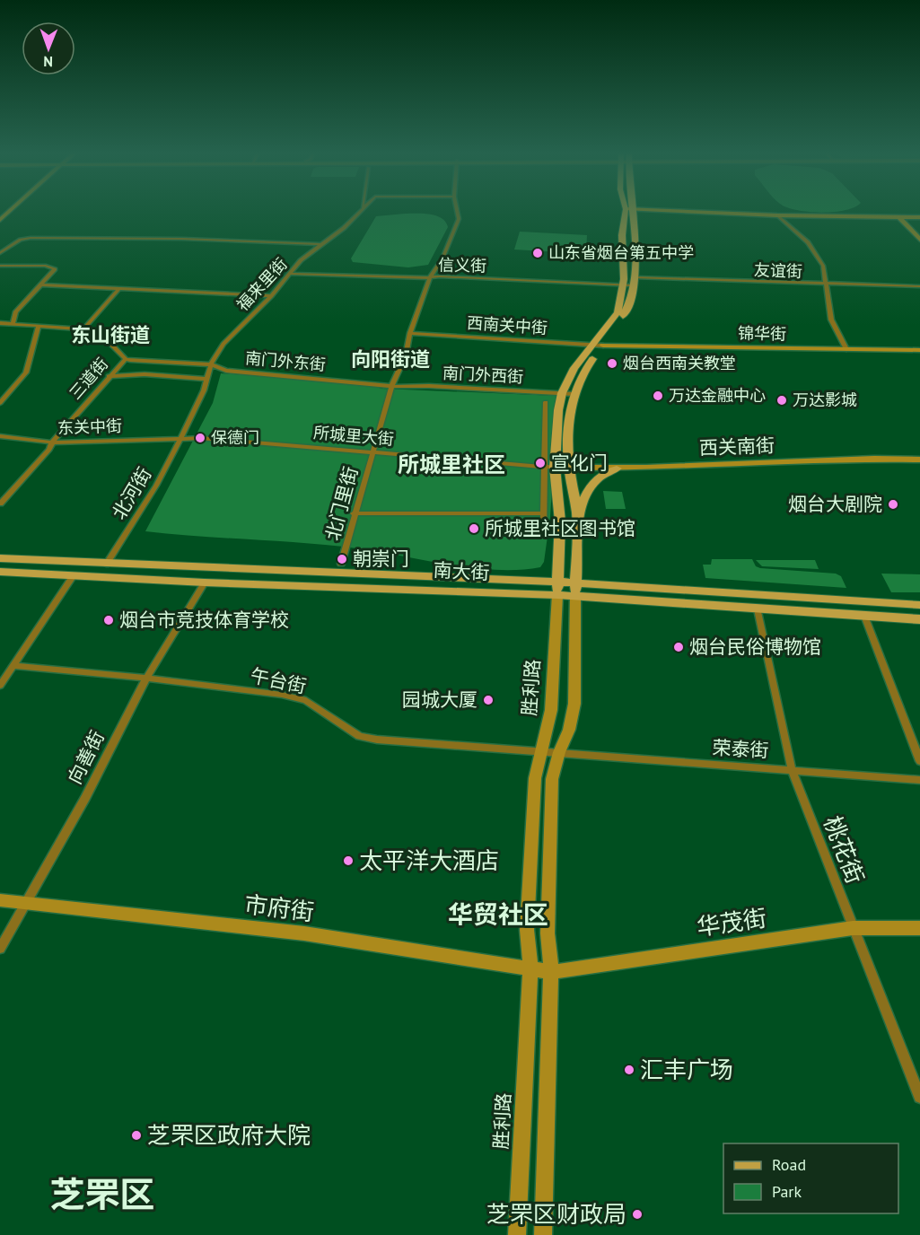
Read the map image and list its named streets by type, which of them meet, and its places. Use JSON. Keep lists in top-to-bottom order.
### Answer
{
  "streets": {
    "main road": [
      "锦华街",
      "西关南街",
      "南大街",
      "胜利路",
      "市府街",
      "华茂街"
    ],
    "street": [
      "信义街",
      "友谊街",
      "福来里街",
      "西南关中街",
      "南门外东街",
      "南门外西街",
      "三道街",
      "东关中街",
      "所城里大街",
      "北河街",
      "北门里街",
      "午台街",
      "荣泰街",
      "向善街",
      "桃花街"
    ]
  },
  "crossings": [
    ["信义街", "友谊街"],
    ["信义街", "福来里街"],
    ["信义街", "胜利路"],
    ["友谊街", "胜利路"],
    ["福来里街", "南门外东街"],
    ["福来里街", "北河街"],
    ["西南关中街", "锦华街"],
    ["西南关中街", "胜利路"],
    ["锦华街", "胜利路"],
    ["南门外东街", "南门外西街"],
    ["南门外东街", "三道街"],
    ["南门外西街", "胜利路"],
    ["三道街", "东关中街"],
    ["东关中街", "所城里大街"],
    ["东关中街", "北河街"],
    ["所城里大街", "西关南街"],
    ["所城里大街", "北河街"],
    ["所城里大街", "北门里街"],
    ["所城里大街", "胜利路"],
    ["西关南街", "胜利路"],
    ["北河街", "南大街"],
    ["南大街", "胜利路"],
    ["南大街", "向善街"],
    ["南大街", "桃花街"],
    ["午台街", "胜利路"],
    ["午台街", "荣泰街"],
    ["午台街", "向善街"],
    ["胜利路", "荣泰街"],
    ["胜利路", "市府街"],
    ["胜利路", "华茂街"],
    ["荣泰街", "桃花街"],
    ["向善街", "市府街"],
    ["桃花街", "华茂街"],
    ["市府街", "华茂街"]
  ],
  "districts": [
    "东山街道",
    "向阳街道",
    "所城里社区",
    "华贸社区",
    "芝罘区"
  ],
  "places": [
    "山东省烟台第五中学",
    "烟台西南关教堂",
    "万达金融中心",
    "万达影城",
    "保德门",
    "宣化门",
    "烟台大剧院",
    "所城里社区图书馆",
    "朝崇门",
    "烟台市竞技体育学校",
    "烟台民俗博物馆",
    "园城大厦",
    "太平洋大酒店",
    "汇丰广场",
    "芝罘区政府大院",
    "芝罘区财政局"
  ],
  "legend": ["Road", "Park"],
  "north": "bottom"
}
